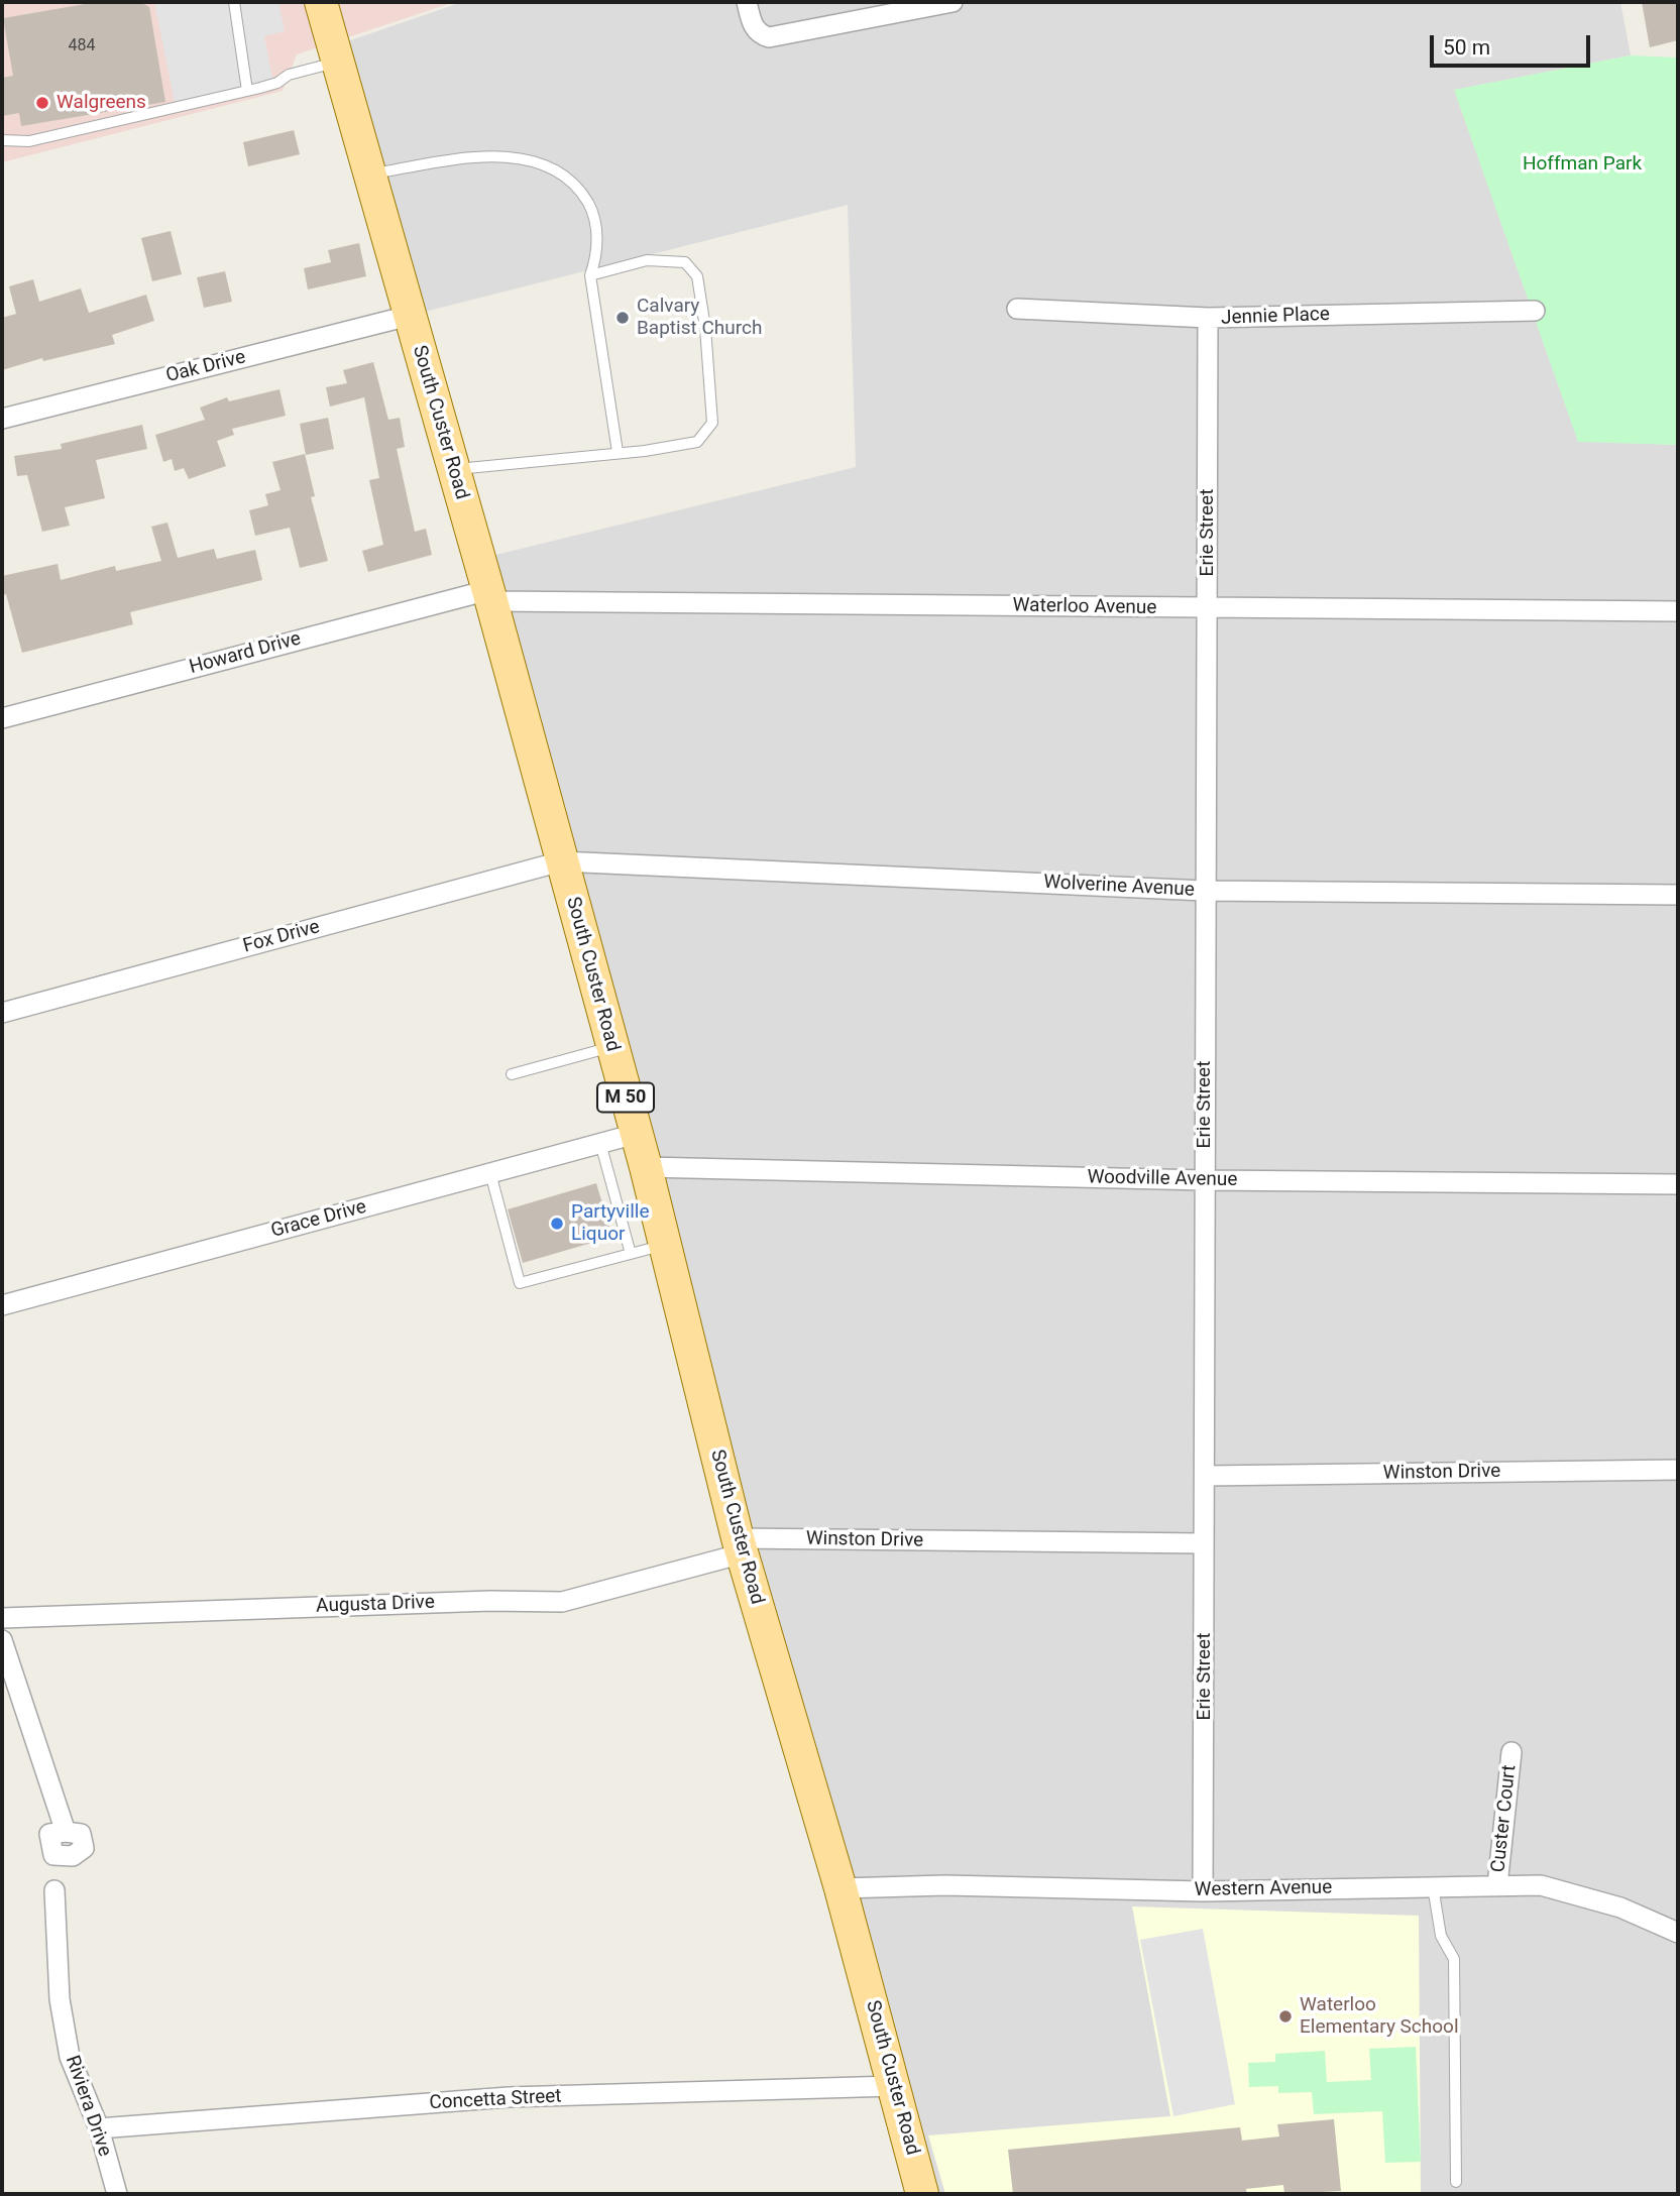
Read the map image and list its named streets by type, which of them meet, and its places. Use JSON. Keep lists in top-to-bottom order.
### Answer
{
  "streets": {
    "main road": ["South Custer Road", "M 50"],
    "street": [
      "Jennie Place",
      "Oak Drive",
      "Erie Street",
      "Waterloo Avenue",
      "Howard Drive",
      "Wolverine Avenue",
      "Fox Drive",
      "Woodville Avenue",
      "Grace Drive",
      "Winston Drive",
      "Augusta Drive",
      "Custer Court",
      "Western Avenue",
      "Concetta Street",
      "Riviera Drive"
    ]
  },
  "crossings": [
    ["Jennie Place", "Erie Street"],
    ["Oak Drive", "South Custer Road"],
    ["South Custer Road", "Waterloo Avenue"],
    ["South Custer Road", "Howard Drive"],
    ["South Custer Road", "Wolverine Avenue"],
    ["South Custer Road", "Fox Drive"],
    ["South Custer Road", "Woodville Avenue"],
    ["South Custer Road", "Grace Drive"],
    ["South Custer Road", "Winston Drive"],
    ["South Custer Road", "Augusta Drive"],
    ["South Custer Road", "Western Avenue"],
    ["South Custer Road", "Concetta Street"],
    ["Erie Street", "Waterloo Avenue"],
    ["Erie Street", "Wolverine Avenue"],
    ["Erie Street", "Woodville Avenue"],
    ["Erie Street", "Winston Drive"],
    ["Erie Street", "Western Avenue"],
    ["Waterloo Avenue", "Howard Drive"],
    ["Wolverine Avenue", "Fox Drive"],
    ["Winston Drive", "Augusta Drive"],
    ["Custer Court", "Western Avenue"],
    ["Concetta Street", "Riviera Drive"]
  ],
  "parks": ["Hoffman Park"],
  "places": [
    "Walgreens",
    "Calvary Baptist Church",
    "Partyville Liquor",
    "Waterloo Elementary School"
  ],
  "house_numbers": ["484"],
  "scale_bar": "50 m"
}
